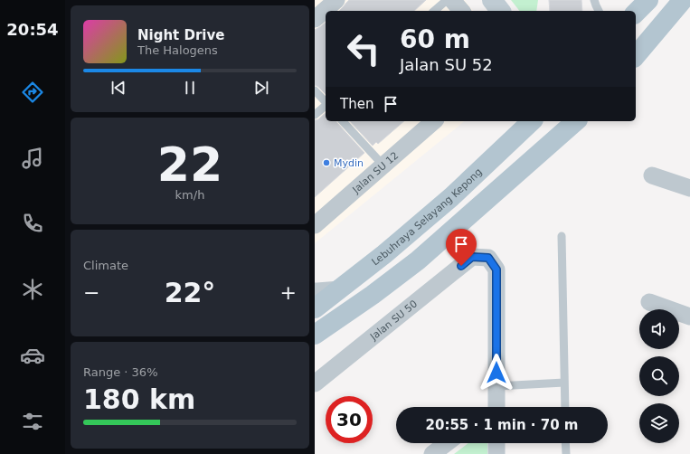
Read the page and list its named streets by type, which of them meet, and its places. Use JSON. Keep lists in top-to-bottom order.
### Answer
{
  "streets": {
    "main road": ["Lebuhraya Selayang Kepong"],
    "street": ["Jalan SU 12", "Jalan SU 50"]
  },
  "places": ["Mydin"],
  "page": {
    "tabs": "20:54",
    "turn": ["60 m", "Jalan SU 52"],
    "song": ["Night Drive", "The Halogens"],
    "then": "Then",
    "tile": [
      ["22", "km/h"],
      "Climate",
      ["Range · 36%", "180 km"]
    ],
    "heat": ["−", "22°", "+"],
    "limit": "30",
    "trip": "20:55 · 1 min · 70 m"
  }
}
